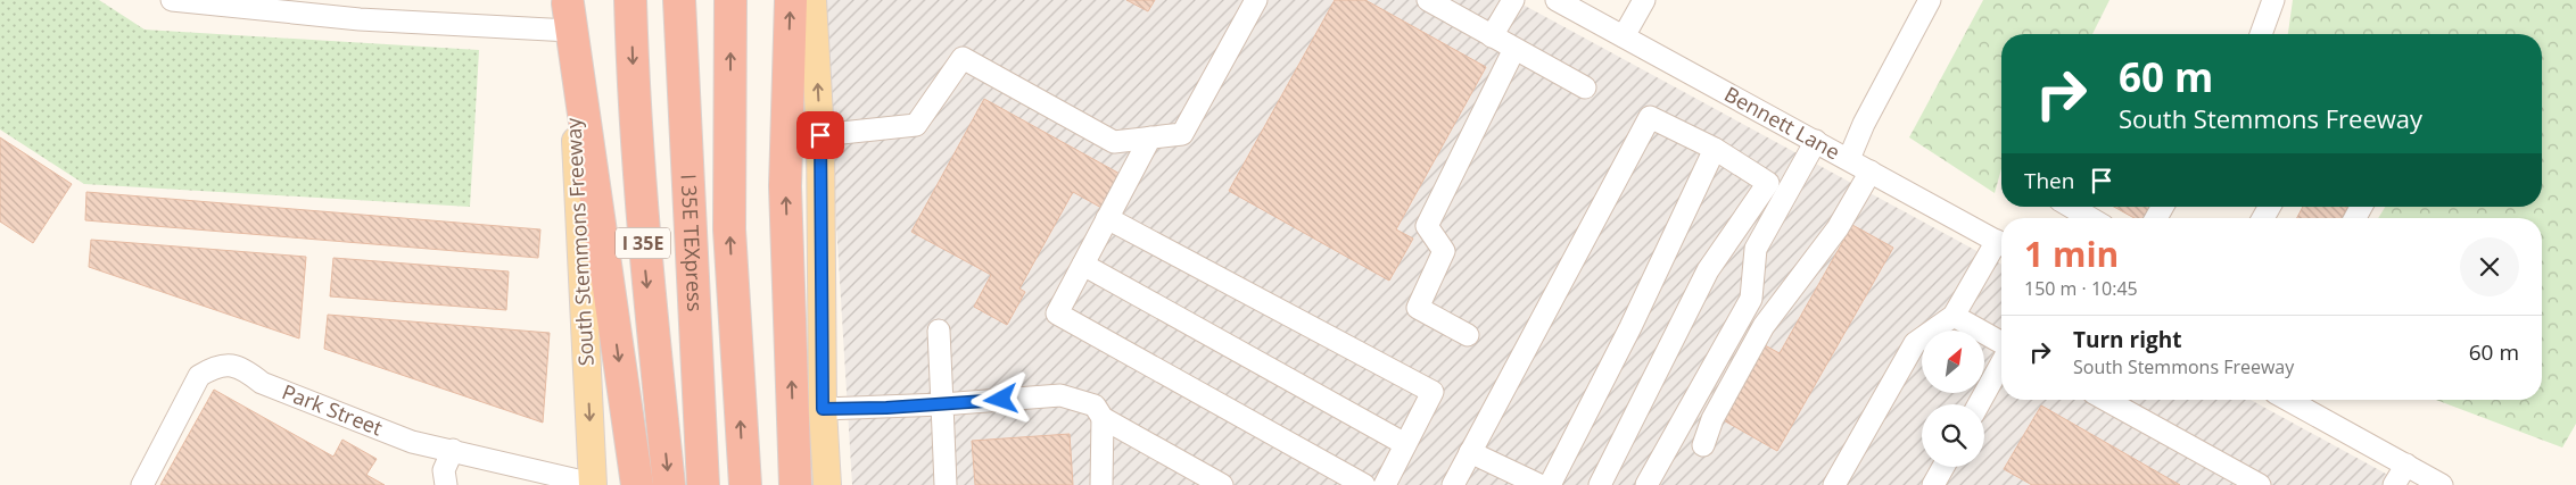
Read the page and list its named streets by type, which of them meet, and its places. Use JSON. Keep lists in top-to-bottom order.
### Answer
{
  "streets": {
    "highway": ["I 35E TEXpress", "I 35E"],
    "main road": ["South Stemmons Freeway"],
    "street": ["Bennett Lane", "Park Street"]
  },
  "crossings": [
    ["South Stemmons Freeway", "Park Street"]
  ],
  "north": "top right",
  "page": {
    "turn": ["60 m", "South Stemmons Freeway"],
    "then": "Then",
    "heading": ["1 min", "150 m · 10:45"],
    "list": [
      {
        "name": "Turn right",
        "note": "South Stemmons Freeway",
        "value": "60 m"
      }
    ]
  }
}
